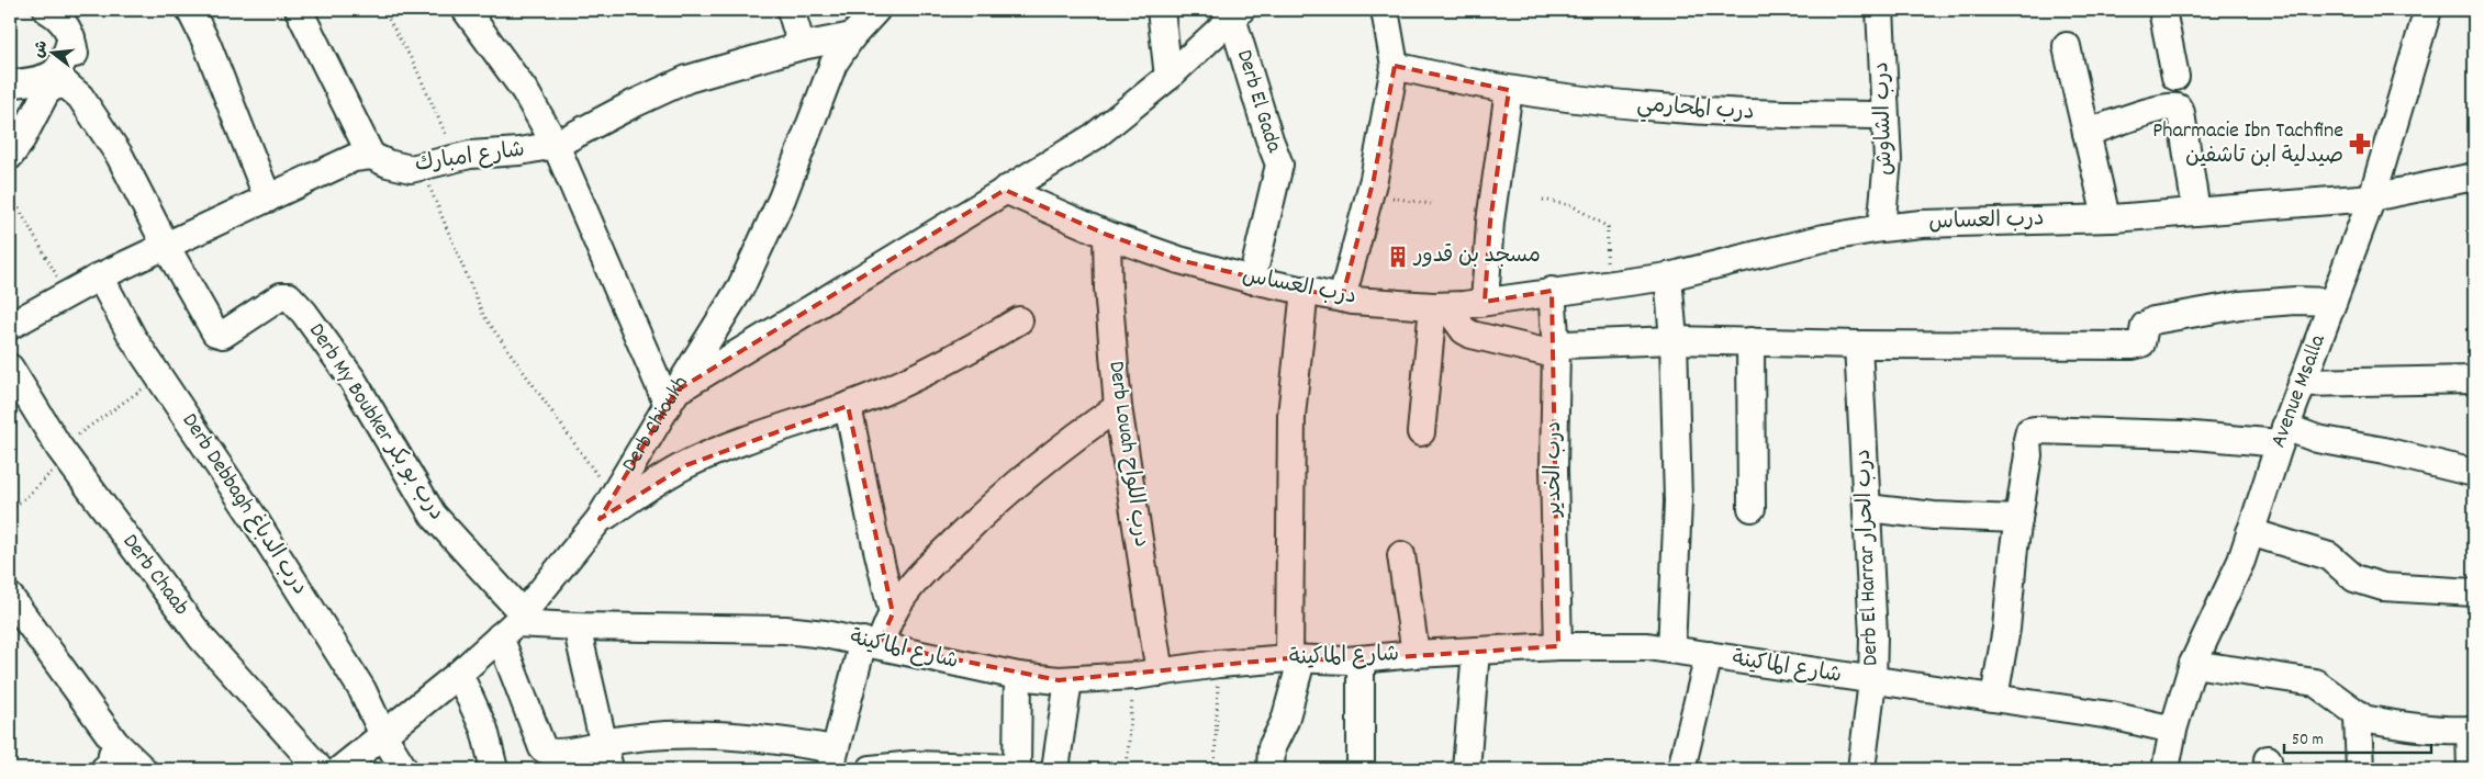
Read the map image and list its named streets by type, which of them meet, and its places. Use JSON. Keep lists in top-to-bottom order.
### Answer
{
  "streets": {
    "street": [
      "Derb El Gada",
      "درب المحارمي",
      "درب الشاوش",
      "شارع امبارك",
      "درب العساس",
      "Avenue Msalla",
      "Derb My Boubker درب بو بكر",
      "Derb Chioukh",
      "Derb Louah درب اللواح",
      "درب الخدير",
      "Derb Debbagh درب الدباغ",
      "Derb El Harrar درب الحرار",
      "Derb Chaab",
      "شارع الماكينة"
    ]
  },
  "crossings": [
    ["Derb El Gada", "درب العساس"],
    ["درب المحارمي", "درب الشاوش"],
    ["درب الشاوش", "درب العساس"],
    ["شارع امبارك", "Derb Chioukh"],
    ["درب العساس", "Avenue Msalla"],
    ["درب العساس", "Derb Louah درب اللواح"],
    ["درب العساس", "درب الخدير"],
    ["Avenue Msalla", "شارع الماكينة"],
    ["Derb My Boubker درب بو بكر", "Derb Chioukh"],
    ["Derb My Boubker درب بو بكر", "شارع الماكينة"],
    ["Derb Chioukh", "Derb Debbagh درب الدباغ"],
    ["Derb Chioukh", "شارع الماكينة"],
    ["Derb Louah درب اللواح", "شارع الماكينة"],
    ["درب الخدير", "شارع الماكينة"],
    ["Derb El Harrar درب الحرار", "شارع الماكينة"]
  ],
  "places": {
    "pharmacy": ["Pharmacie Ibn Tachfine صيدلية ابن تاشفين"],
    "building": ["مسجد بن قدور"]
  },
  "scale_bar": "50 m",
  "north": "left"
}
